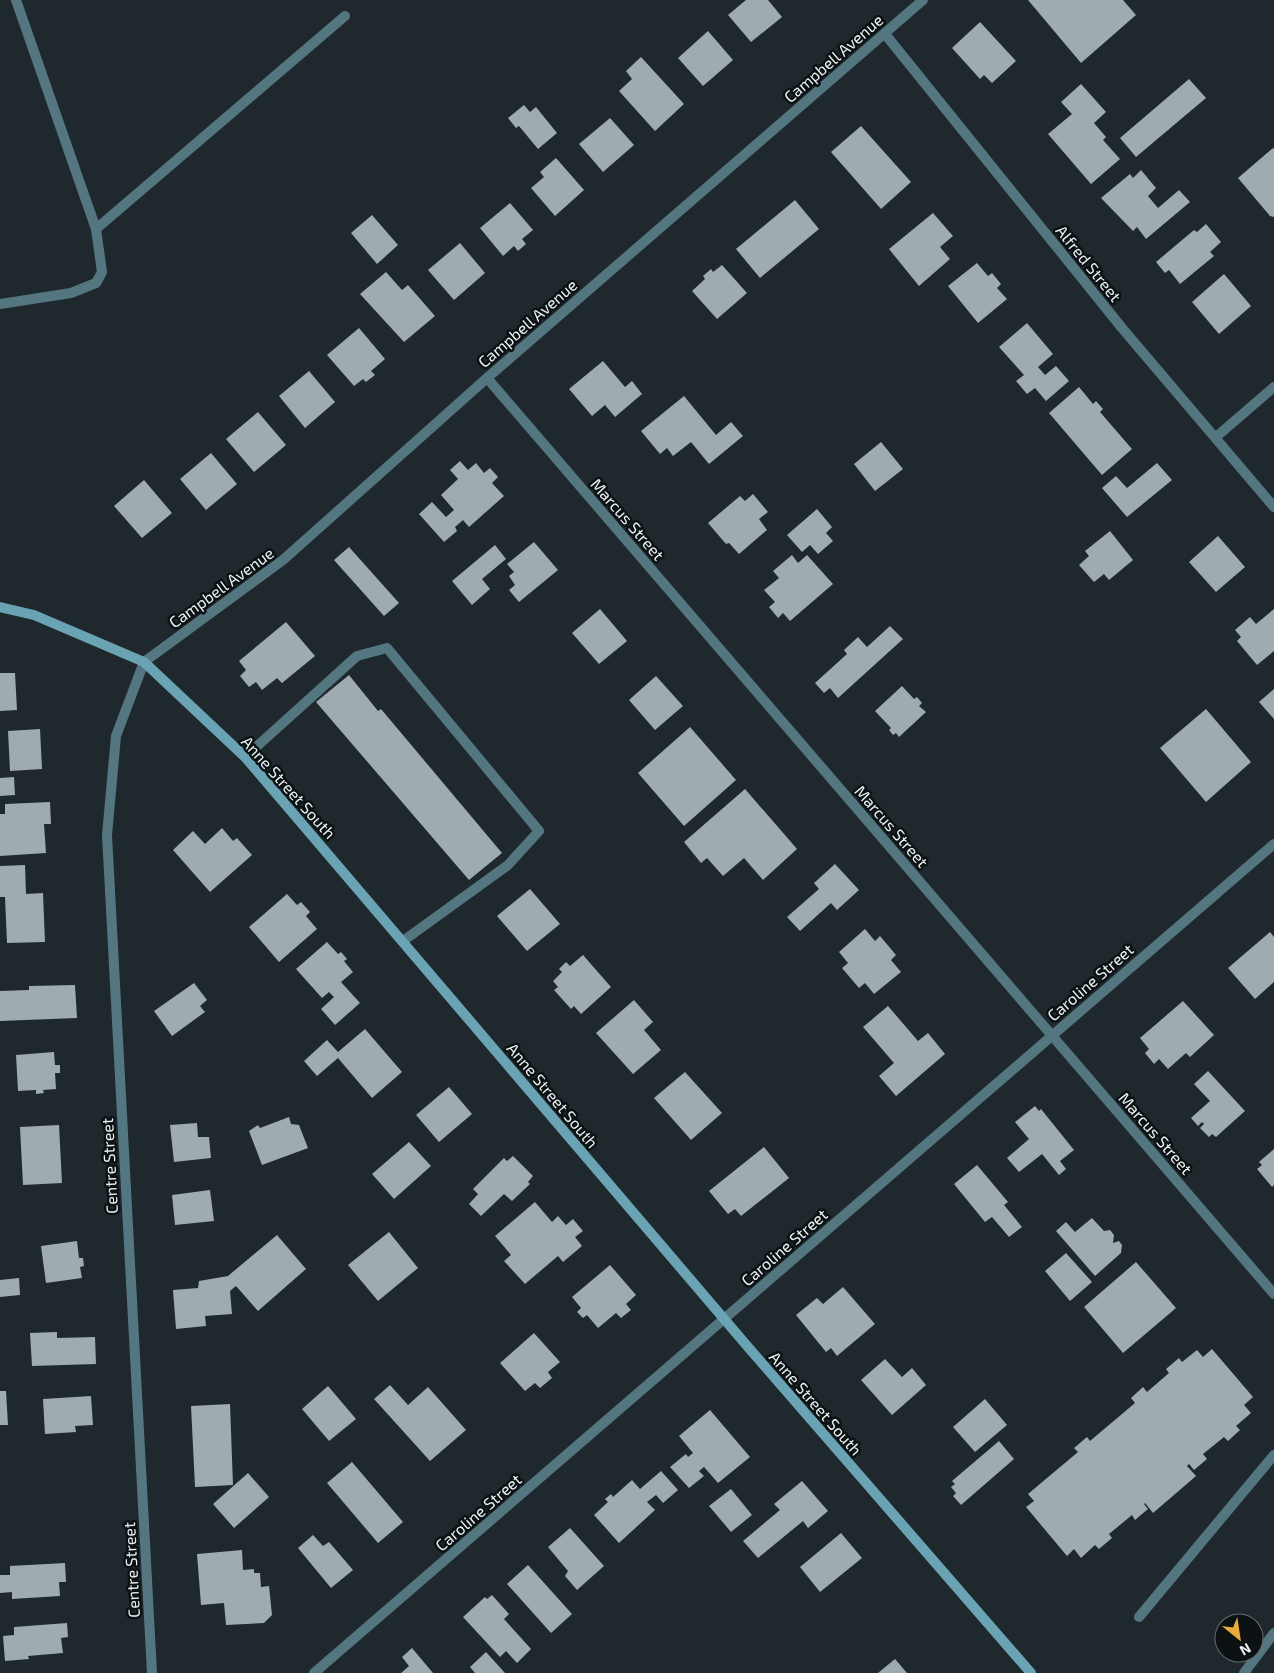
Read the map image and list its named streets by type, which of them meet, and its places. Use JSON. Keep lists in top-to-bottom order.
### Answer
{
  "streets": {
    "street": [
      "Campbell Avenue",
      "Alfred Street",
      "Marcus Street",
      "Anne Street South",
      "Caroline Street",
      "Centre Street"
    ]
  },
  "crossings": [
    ["Campbell Avenue", "Alfred Street"],
    ["Campbell Avenue", "Marcus Street"],
    ["Campbell Avenue", "Anne Street South"],
    ["Campbell Avenue", "Centre Street"],
    ["Marcus Street", "Caroline Street"],
    ["Anne Street South", "Caroline Street"],
    ["Anne Street South", "Centre Street"]
  ],
  "north": "bottom right"
}
